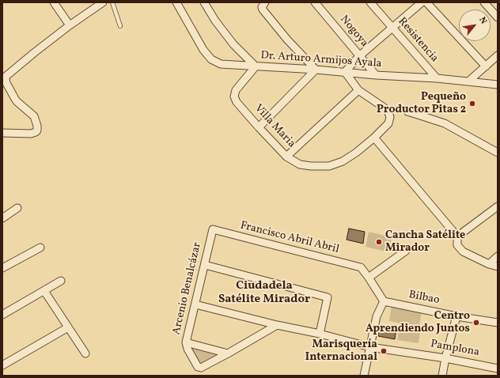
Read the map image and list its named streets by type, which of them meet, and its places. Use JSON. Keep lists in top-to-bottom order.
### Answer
{
  "streets": {
    "street": [
      "Nogoya",
      "Resistencia",
      "Dr. Arturo Armijos Ayala",
      "Villa Maria",
      "Francisco Abril Abril",
      "Arcenio Benalcázar",
      "Bilbao",
      "Pamplona"
    ]
  },
  "crossings": [
    ["Nogoya", "Dr. Arturo Armijos Ayala"],
    ["Resistencia", "Dr. Arturo Armijos Ayala"],
    ["Dr. Arturo Armijos Ayala", "Villa Maria"],
    ["Francisco Abril Abril", "Arcenio Benalcázar"],
    ["Arcenio Benalcázar", "Pamplona"]
  ],
  "districts": ["Ciudadela Satélite Mirador"],
  "places": [
    "Pequeño Productor Pitas 2",
    "Cancha Satélite Mirador",
    "Centro Aprendiendo Juntos",
    "Marisquería Internacional"
  ],
  "north": "top right"
}
